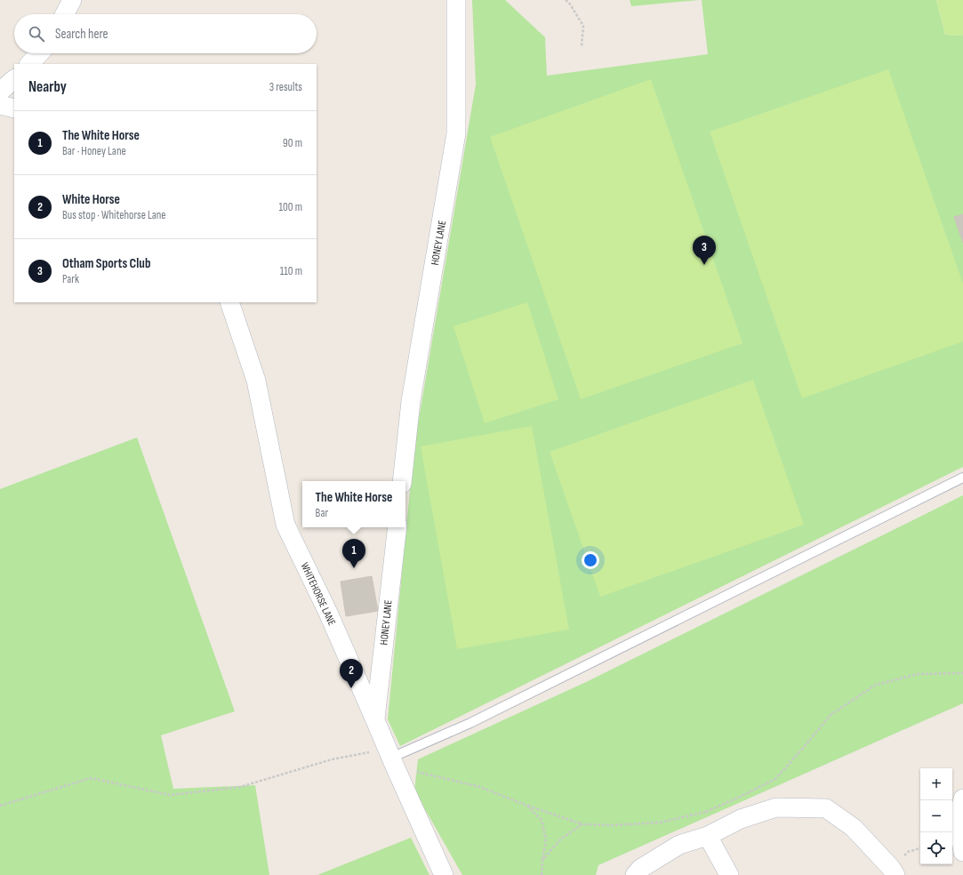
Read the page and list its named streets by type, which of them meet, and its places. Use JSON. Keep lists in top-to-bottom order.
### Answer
{
  "streets": {
    "street": ["HONEY LANE", "WHITEHORSE LANE"]
  },
  "crossings": [
    ["HONEY LANE", "WHITEHORSE LANE"]
  ],
  "page": {
    "search": "Search here",
    "heading": ["Nearby", "3 results"],
    "list": [
      {
        "mark": "1",
        "name": "The White Horse",
        "note": "Bar · Honey Lane",
        "value": "90 m"
      },
      {
        "mark": "2",
        "name": "White Horse",
        "note": "Bus stop · Whitehorse Lane",
        "value": "100 m"
      },
      {
        "mark": "3",
        "name": "Otham Sports Club",
        "note": "Park",
        "value": "110 m"
      }
    ],
    "pins": ["3", "1", "2"],
    "popup": ["The White Horse", "Bar"],
    "map_buttons": ["+", "−"]
  }
}
